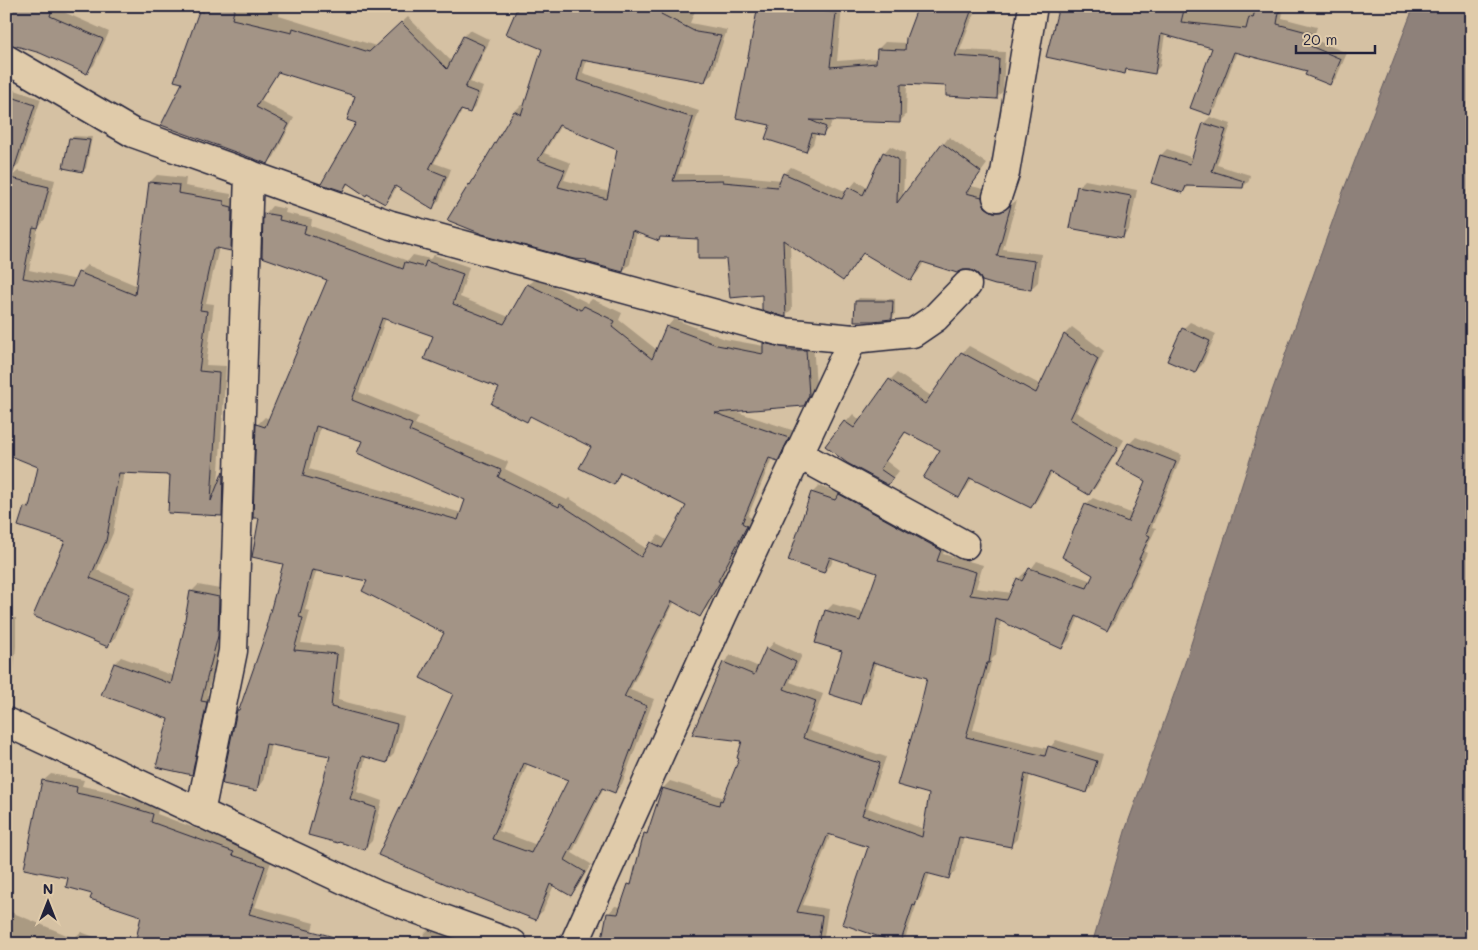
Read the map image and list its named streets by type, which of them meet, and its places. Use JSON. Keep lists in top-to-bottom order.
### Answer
{
  "scale_bar": "20 m",
  "north": "top"
}
